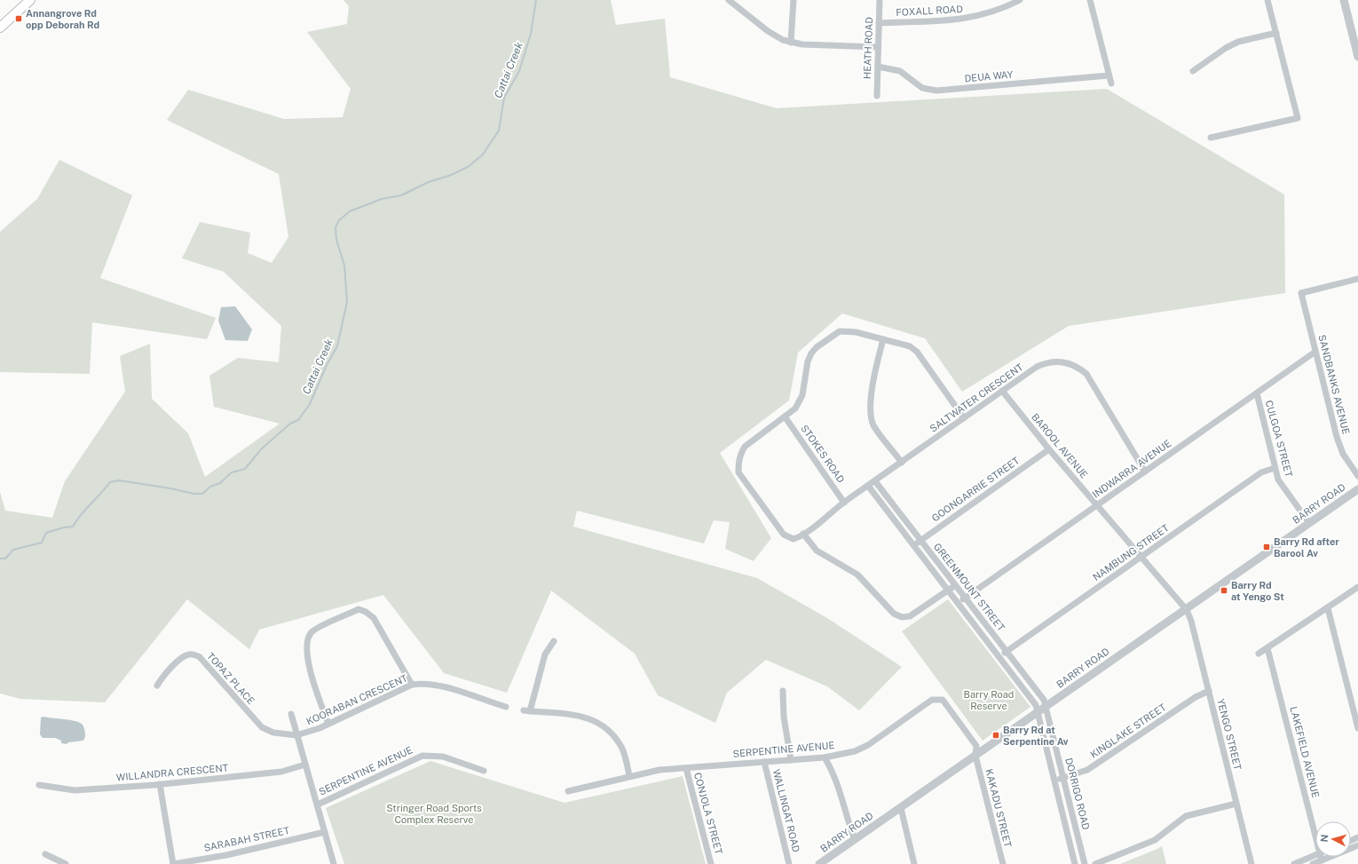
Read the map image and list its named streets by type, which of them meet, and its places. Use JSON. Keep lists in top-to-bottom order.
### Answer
{
  "streets": {
    "street": [
      "FOXALL ROAD",
      "HEATH ROAD",
      "DEUA WAY",
      "SANDBANKS AVENUE",
      "SALTWATER CRESCENT",
      "CULGOA STREET",
      "BAROOL AVENUE",
      "STOKES ROAD",
      "INDWARRA AVENUE",
      "GOONGARRIE STREET",
      "BARRY ROAD",
      "NAMBUNG STREET",
      "GREENMOUNT STREET",
      "TOPAZ PLACE",
      "KOORABAN CRESCENT",
      "KINGLAKE STREET",
      "YENGO STREET",
      "SERPENTINE AVENUE",
      "LAKEFIELD AVENUE",
      "WILLANDRA CRESCENT",
      "DORRIGO ROAD",
      "KAKADU STREET",
      "WALLINGAT ROAD",
      "CONJOLA STREET",
      "SARABAH STREET"
    ]
  },
  "crossings": [
    ["FOXALL ROAD", "HEATH ROAD"],
    ["HEATH ROAD", "DEUA WAY"],
    ["SANDBANKS AVENUE", "INDWARRA AVENUE"],
    ["SALTWATER CRESCENT", "BAROOL AVENUE"],
    ["SALTWATER CRESCENT", "STOKES ROAD"],
    ["SALTWATER CRESCENT", "INDWARRA AVENUE"],
    ["SALTWATER CRESCENT", "GREENMOUNT STREET"],
    ["CULGOA STREET", "INDWARRA AVENUE"],
    ["CULGOA STREET", "BARRY ROAD"],
    ["CULGOA STREET", "NAMBUNG STREET"],
    ["BAROOL AVENUE", "INDWARRA AVENUE"],
    ["BAROOL AVENUE", "GOONGARRIE STREET"],
    ["BAROOL AVENUE", "BARRY ROAD"],
    ["BAROOL AVENUE", "NAMBUNG STREET"],
    ["BAROOL AVENUE", "YENGO STREET"],
    ["INDWARRA AVENUE", "GREENMOUNT STREET"],
    ["GOONGARRIE STREET", "GREENMOUNT STREET"],
    ["BARRY ROAD", "GREENMOUNT STREET"],
    ["BARRY ROAD", "YENGO STREET"],
    ["BARRY ROAD", "SERPENTINE AVENUE"],
    ["BARRY ROAD", "DORRIGO ROAD"],
    ["BARRY ROAD", "KAKADU STREET"],
    ["NAMBUNG STREET", "GREENMOUNT STREET"],
    ["GREENMOUNT STREET", "DORRIGO ROAD"],
    ["TOPAZ PLACE", "KOORABAN CRESCENT"],
    ["KINGLAKE STREET", "YENGO STREET"],
    ["KINGLAKE STREET", "DORRIGO ROAD"],
    ["SERPENTINE AVENUE", "KAKADU STREET"],
    ["SERPENTINE AVENUE", "WALLINGAT ROAD"],
    ["SERPENTINE AVENUE", "CONJOLA STREET"]
  ],
  "water": ["Cattai Creek"],
  "parks": ["Barry Road Reserve", "Stringer Road Sports Complex Reserve"],
  "places": {
    "transit": [
      "Annangrove Rd opp Deborah Rd",
      "Barry Rd after Barool Av",
      "Barry Rd at Yengo St",
      "Barry Rd at Serpentine Av"
    ]
  },
  "north": "left"
}
